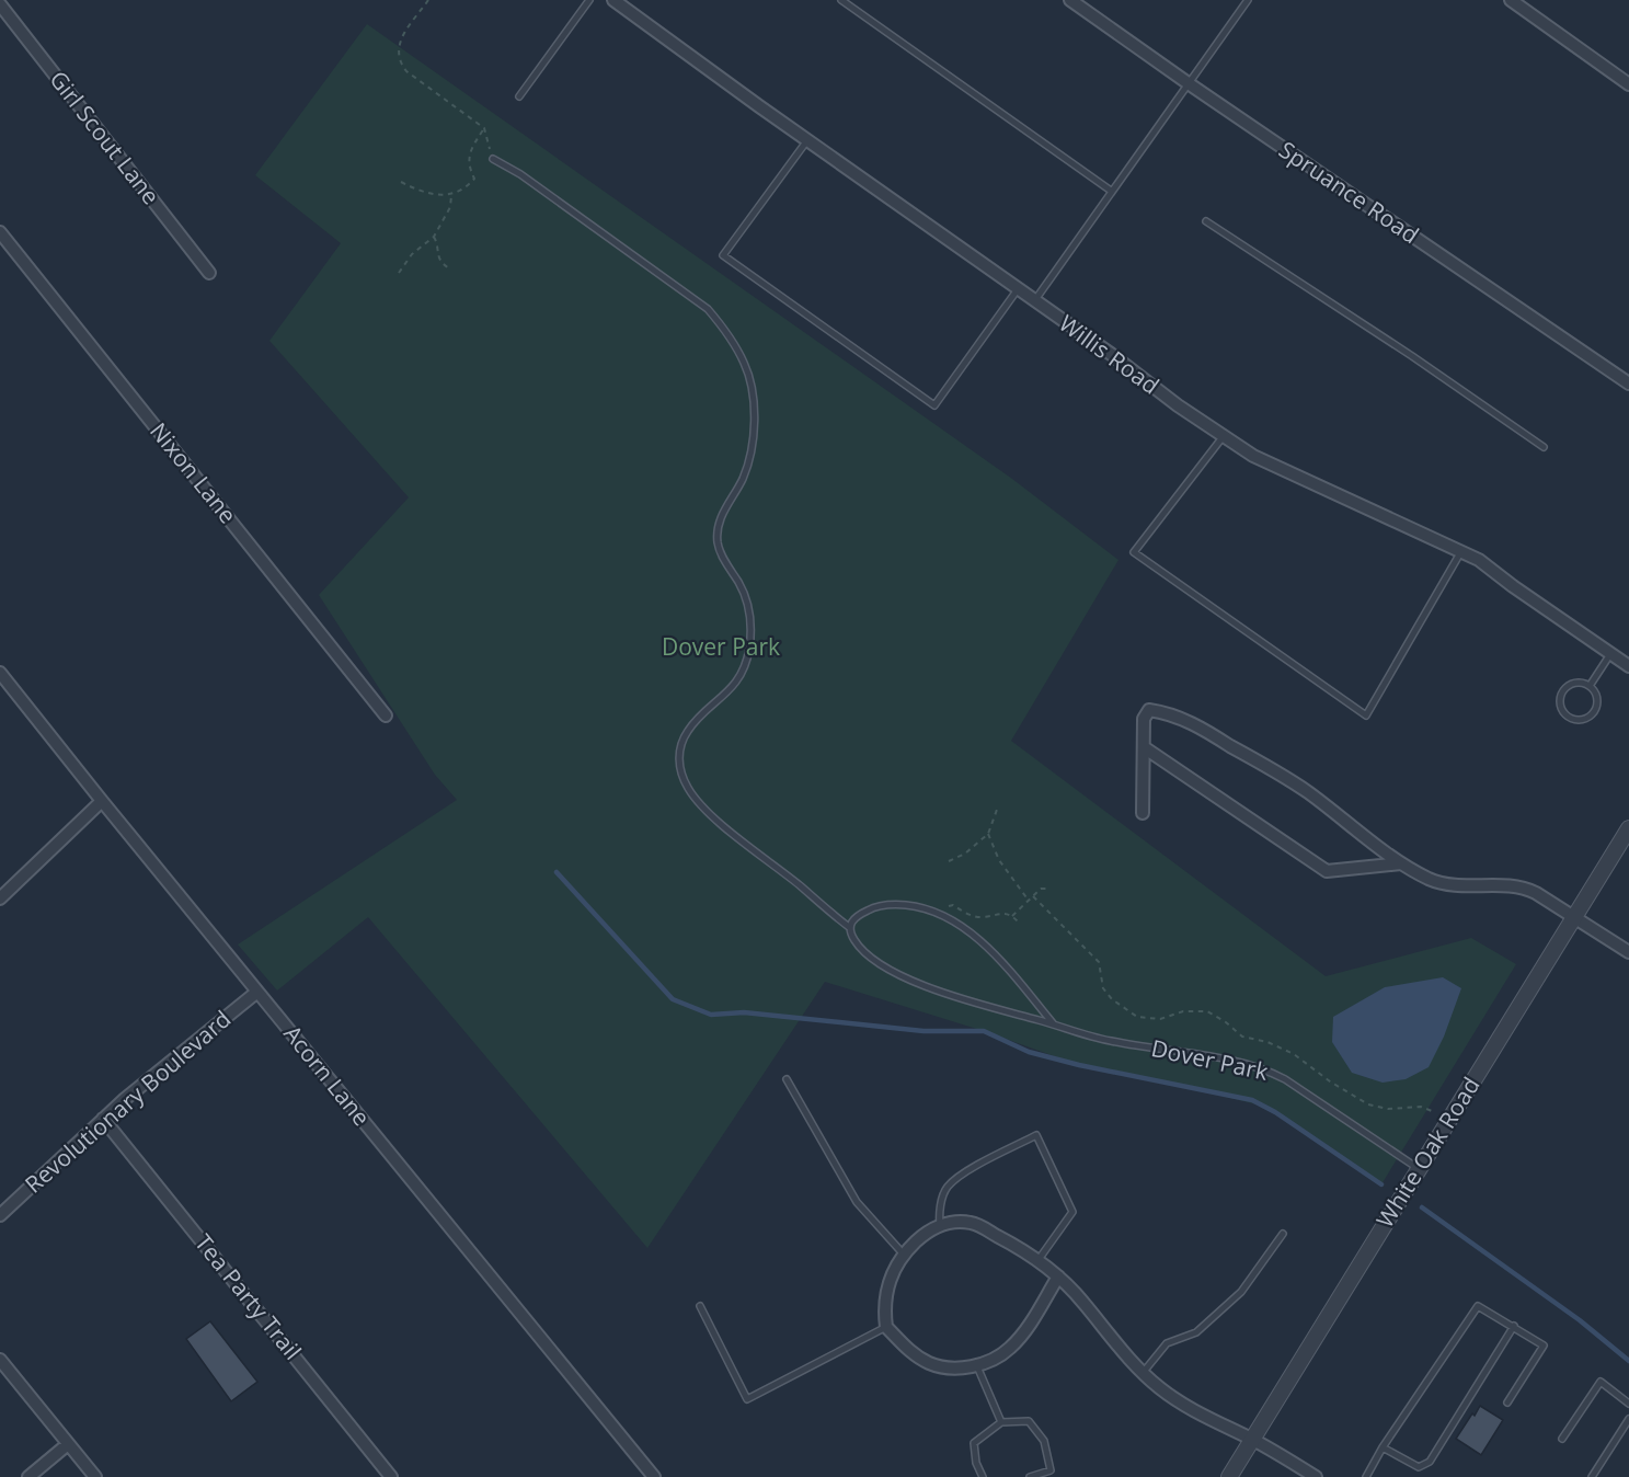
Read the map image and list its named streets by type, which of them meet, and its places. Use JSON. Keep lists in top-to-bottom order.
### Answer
{
  "streets": {
    "street": [
      "Girl Scout Lane",
      "Spruance Road",
      "Willis Road",
      "Nixon Lane",
      "Acorn Lane",
      "Revolutionary Boulevard",
      "White Oak Road",
      "Tea Party Trail"
    ],
    "lane": ["Dover Park"]
  },
  "crossings": [
    ["Dover Park", "White Oak Road"],
    ["Acorn Lane", "Revolutionary Boulevard"],
    ["Revolutionary Boulevard", "Tea Party Trail"]
  ],
  "parks": ["Dover Park"]
}
